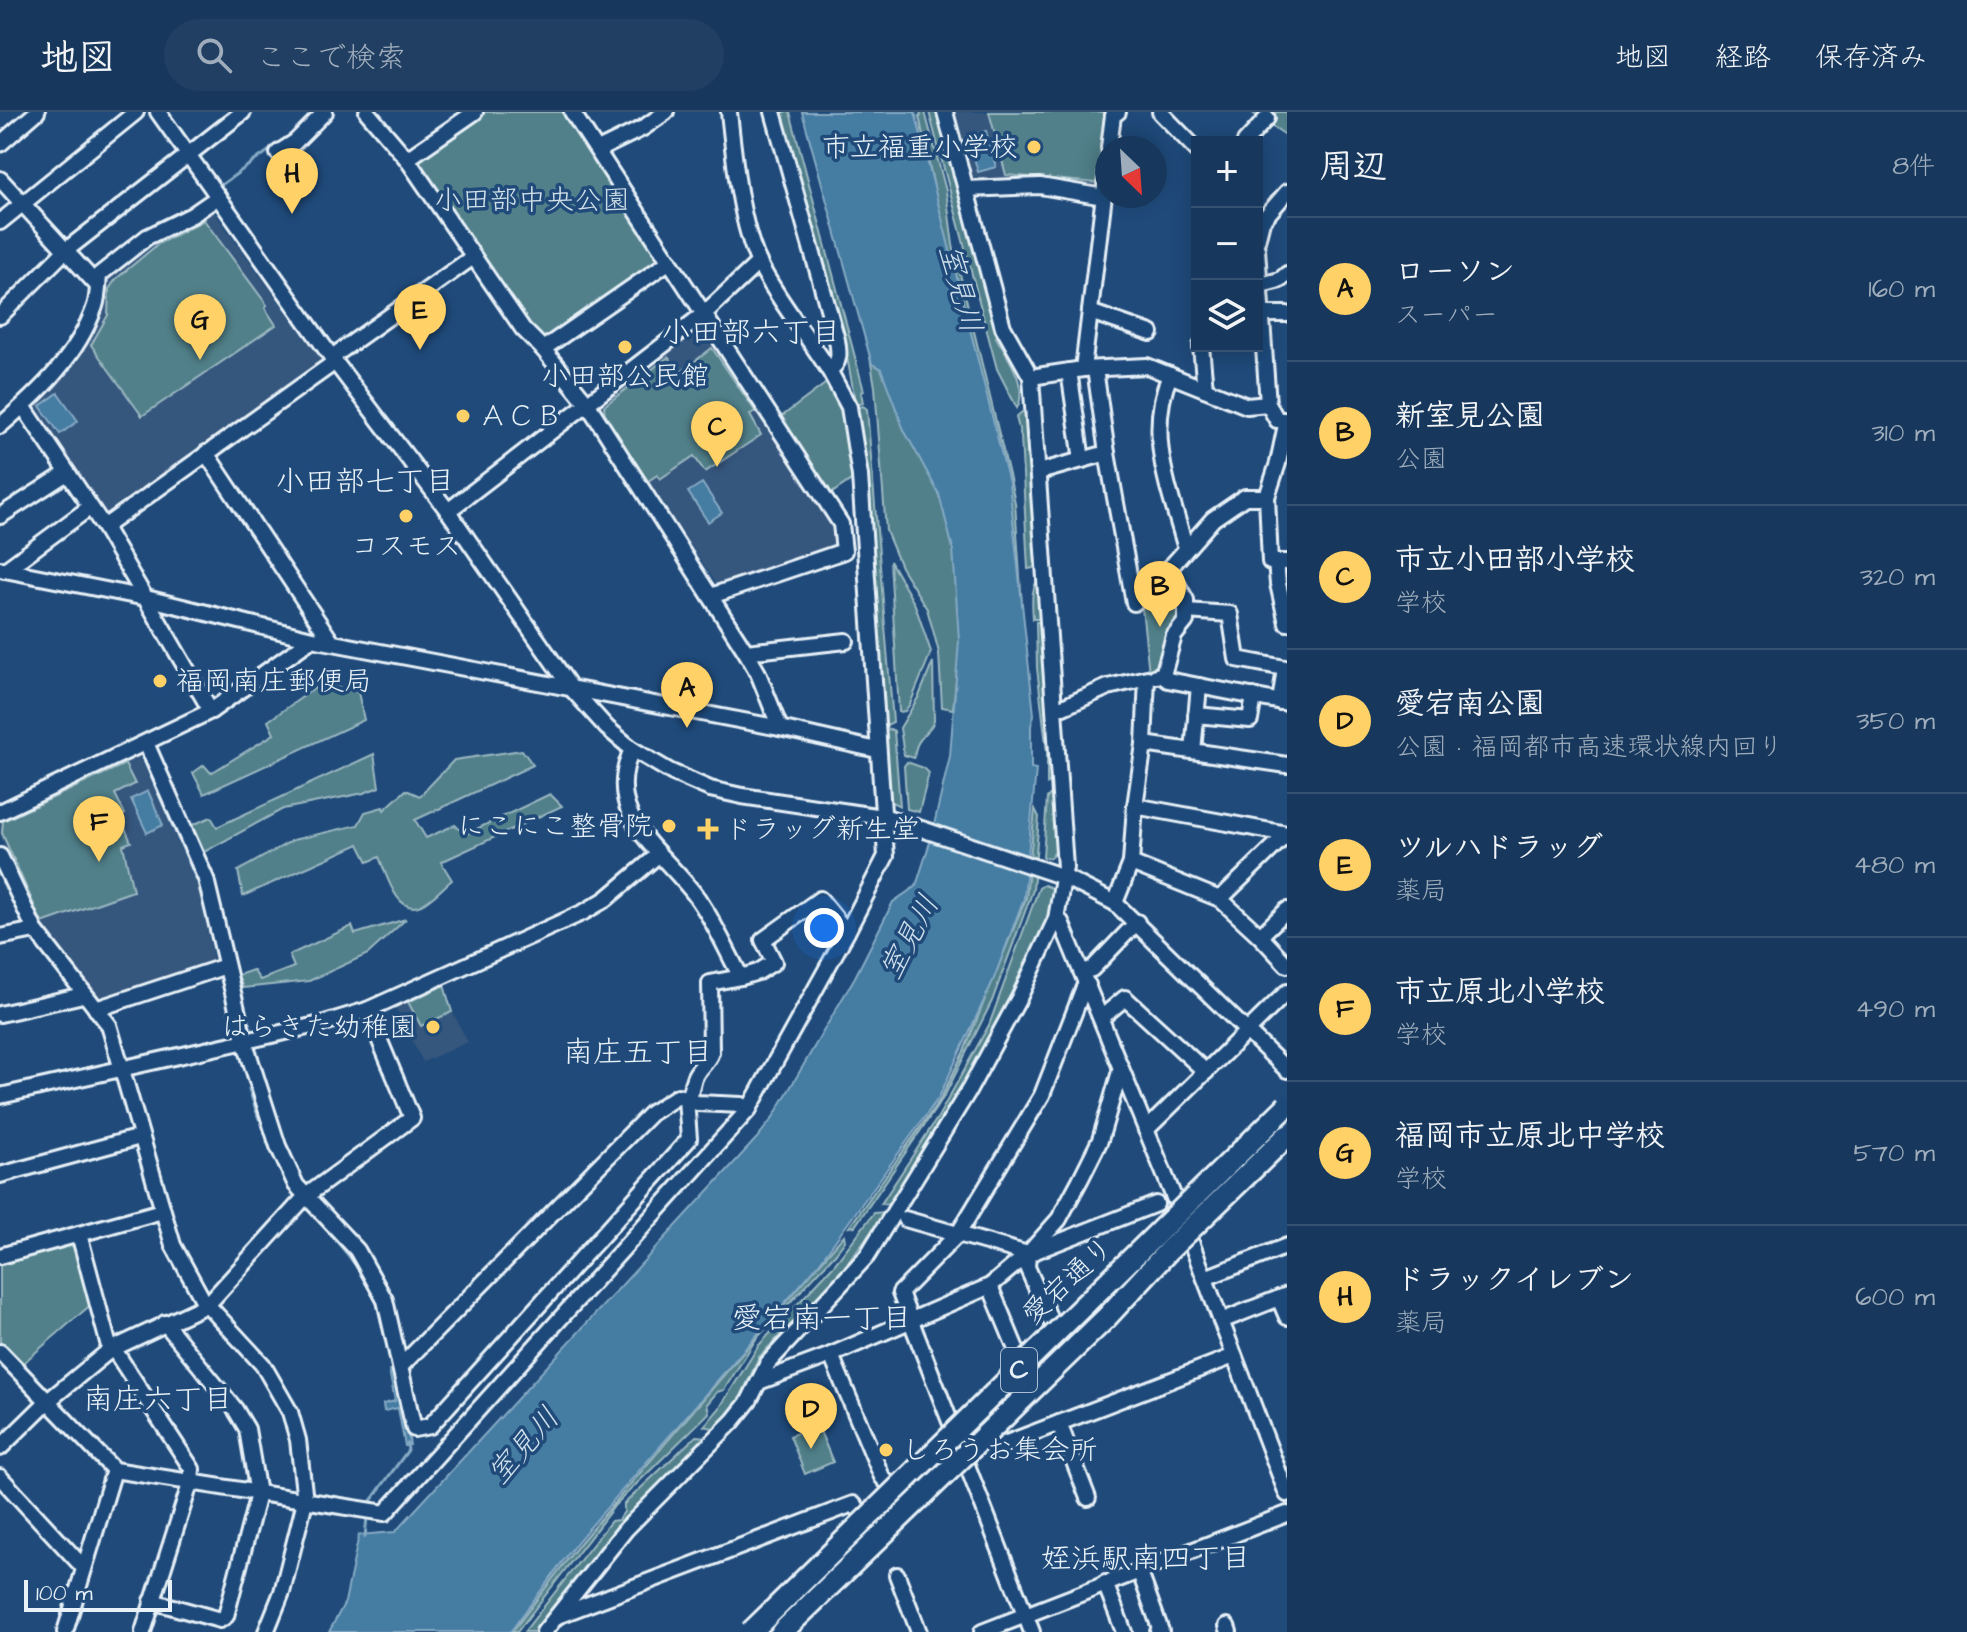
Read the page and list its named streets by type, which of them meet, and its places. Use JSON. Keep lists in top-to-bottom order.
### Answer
{
  "streets": {
    "highway": ["C"],
    "street": ["愛宕通り"]
  },
  "crossings": [
    ["愛宕通り", "C"]
  ],
  "districts": [
    "小田部六丁目",
    "小田部七丁目",
    "南庄五丁目",
    "愛宕南一丁目",
    "南庄六丁目",
    "姪浜駅南四丁目"
  ],
  "water": ["室見川"],
  "parks": ["小田部中央公園"],
  "places": {
    "other": [
      "市立福重小学校",
      "小田部公民館",
      "ＡＣＢ",
      "コスモス",
      "福岡南庄郵便局",
      "にこにこ整骨院",
      "はらきた幼稚園",
      "しろうお集会所"
    ],
    "health": ["ドラッグ新生堂"]
  },
  "scale_bar": "100 m",
  "north": "bottom right",
  "page": {
    "header": "地図",
    "search": "ここで検索",
    "nav": ["地図", "経路", "保存済み"],
    "heading": ["周辺", "8件"],
    "map_buttons": ["+", "−"],
    "pins": [
      "H",
      "E",
      "G",
      "C",
      "B",
      "A",
      "F",
      "D"
    ],
    "list": [
      {
        "mark": "A",
        "name": "ローソン",
        "note": "スーパー",
        "value": "160 m"
      },
      {
        "mark": "B",
        "name": "新室見公園",
        "note": "公園",
        "value": "310 m"
      },
      {
        "mark": "C",
        "name": "市立小田部小学校",
        "note": "学校",
        "value": "320 m"
      },
      {
        "mark": "D",
        "name": "愛宕南公園",
        "note": "公園 · 福岡都市高速環状線内回り",
        "value": "350 m"
      },
      {
        "mark": "E",
        "name": "ツルハドラッグ",
        "note": "薬局",
        "value": "480 m"
      },
      {
        "mark": "F",
        "name": "市立原北小学校",
        "note": "学校",
        "value": "490 m"
      },
      {
        "mark": "G",
        "name": "福岡市立原北中学校",
        "note": "学校",
        "value": "570 m"
      },
      {
        "mark": "H",
        "name": "ドラックイレブン",
        "note": "薬局",
        "value": "600 m"
      }
    ],
    "scale": "100 m"
  }
}
